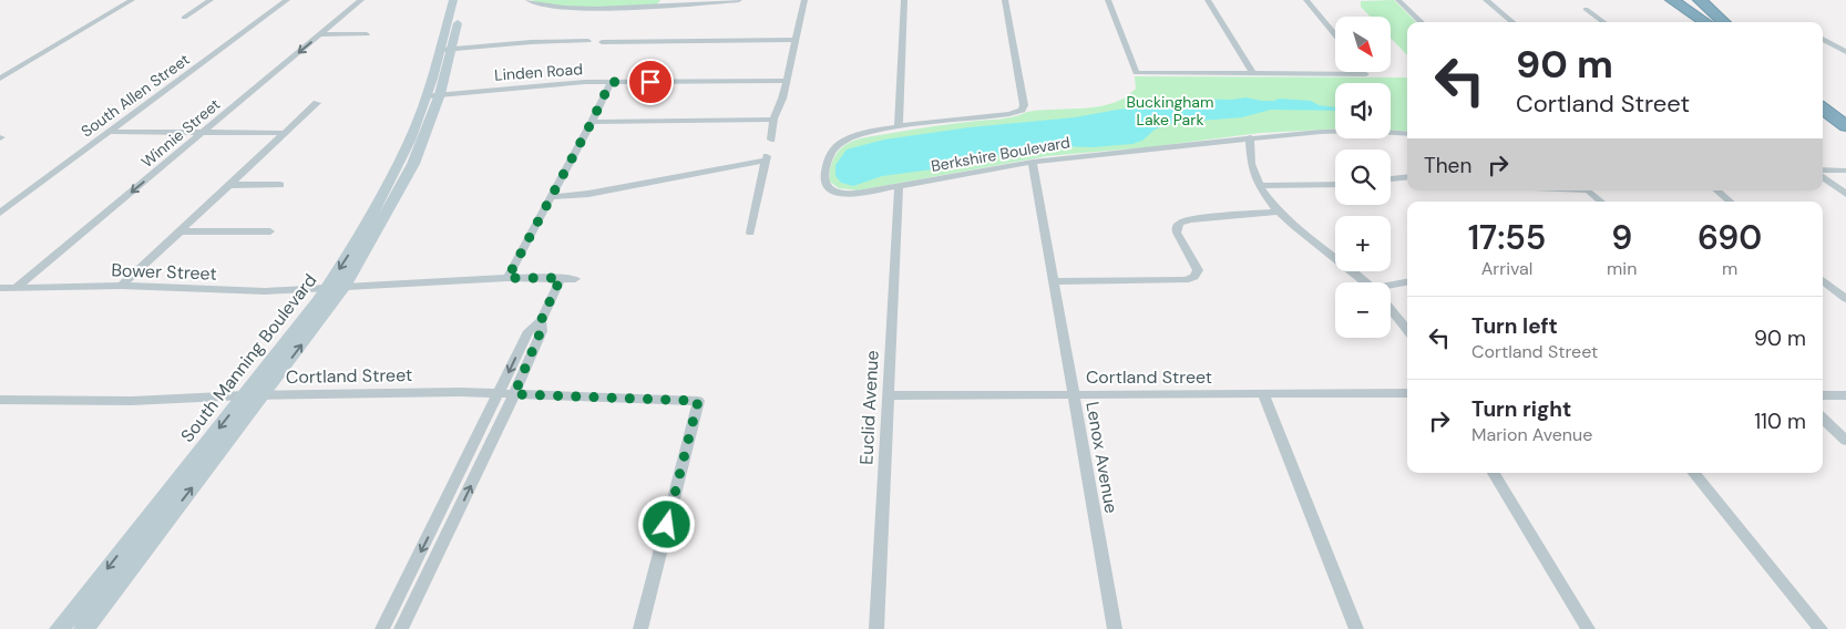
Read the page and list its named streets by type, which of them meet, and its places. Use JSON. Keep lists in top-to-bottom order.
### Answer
{
  "streets": {
    "street": [
      "Linden Road",
      "South Allen Street",
      "Winnie Street",
      "Berkshire Boulevard",
      "Bower Street",
      "South Manning Boulevard",
      "Cortland Street",
      "Euclid Avenue",
      "Lenox Avenue"
    ]
  },
  "crossings": [
    ["Linden Road", "South Manning Boulevard"],
    ["Winnie Street", "Bower Street"],
    ["Berkshire Boulevard", "Euclid Avenue"],
    ["Berkshire Boulevard", "Lenox Avenue"],
    ["Bower Street", "South Manning Boulevard"],
    ["South Manning Boulevard", "Cortland Street"],
    ["Cortland Street", "Euclid Avenue"],
    ["Cortland Street", "Lenox Avenue"]
  ],
  "parks": ["Buckingham Lake Park"],
  "north": "bottom right",
  "page": {
    "map_buttons": ["+", "−"],
    "turn": ["90 m", "Cortland Street"],
    "then": "Then",
    "eta": [
      "17:55",
      "Arrival",
      "9",
      "min",
      "690",
      "m"
    ],
    "list": [
      {
        "name": "Turn left",
        "note": "Cortland Street",
        "value": "90 m"
      },
      {
        "name": "Turn right",
        "note": "Marion Avenue",
        "value": "110 m"
      }
    ]
  }
}
